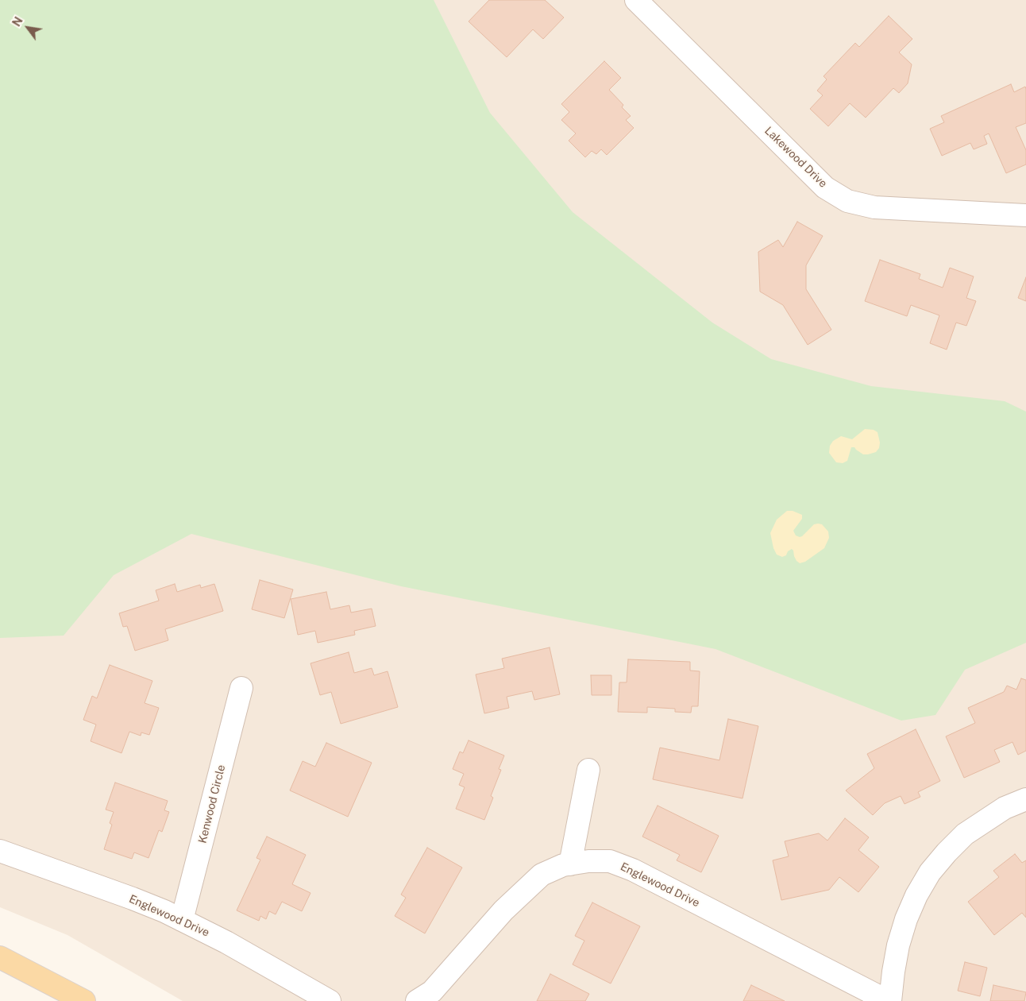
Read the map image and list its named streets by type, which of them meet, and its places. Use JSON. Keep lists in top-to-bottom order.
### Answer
{
  "streets": {
    "street": ["Lakewood Drive", "Kenwood Circle", "Englewood Drive"]
  },
  "crossings": [
    ["Kenwood Circle", "Englewood Drive"]
  ],
  "north": "top left"
}
